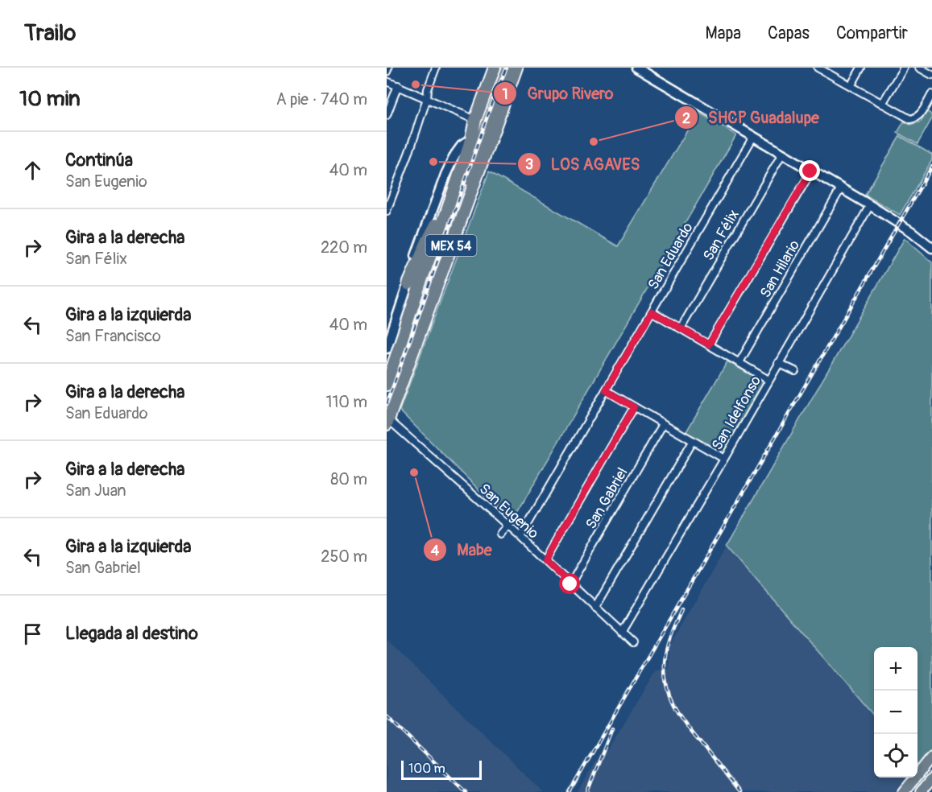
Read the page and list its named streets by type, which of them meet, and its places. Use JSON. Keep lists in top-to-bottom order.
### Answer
{
  "streets": {
    "highway": ["MEX 54"],
    "street": [
      "San Félix",
      "San Eduardo",
      "San Hilario",
      "San Idelfonso",
      "San Gabriel",
      "San Eugenio"
    ]
  },
  "crossings": [
    ["MEX 54", "San Eugenio"],
    ["San Eduardo", "San Eugenio"],
    ["San Idelfonso", "San Eugenio"],
    ["San Gabriel", "San Eugenio"]
  ],
  "places": [
    "Grupo Rivero",
    "SHCP Guadalupe",
    "LOS AGAVES",
    "Mabe"
  ],
  "scale_bar": "100 m",
  "page": {
    "header": "Trailo",
    "nav": ["Mapa", "Capas", "Compartir"],
    "heading": ["10 min", "A pie · 740 m"],
    "list": [
      ["Continúa", "San Eugenio", "40 m"],
      ["Gira a la derecha", "San Félix", "220 m"],
      ["Gira a la izquierda", "San Francisco", "40 m"],
      ["Gira a la derecha", "San Eduardo", "110 m"],
      ["Gira a la derecha", "San Juan", "80 m"],
      ["Gira a la izquierda", "San Gabriel", "250 m"],
      "Llegada al destino"
    ],
    "map_buttons": ["+", "−"],
    "scale": "100 m"
  }
}
